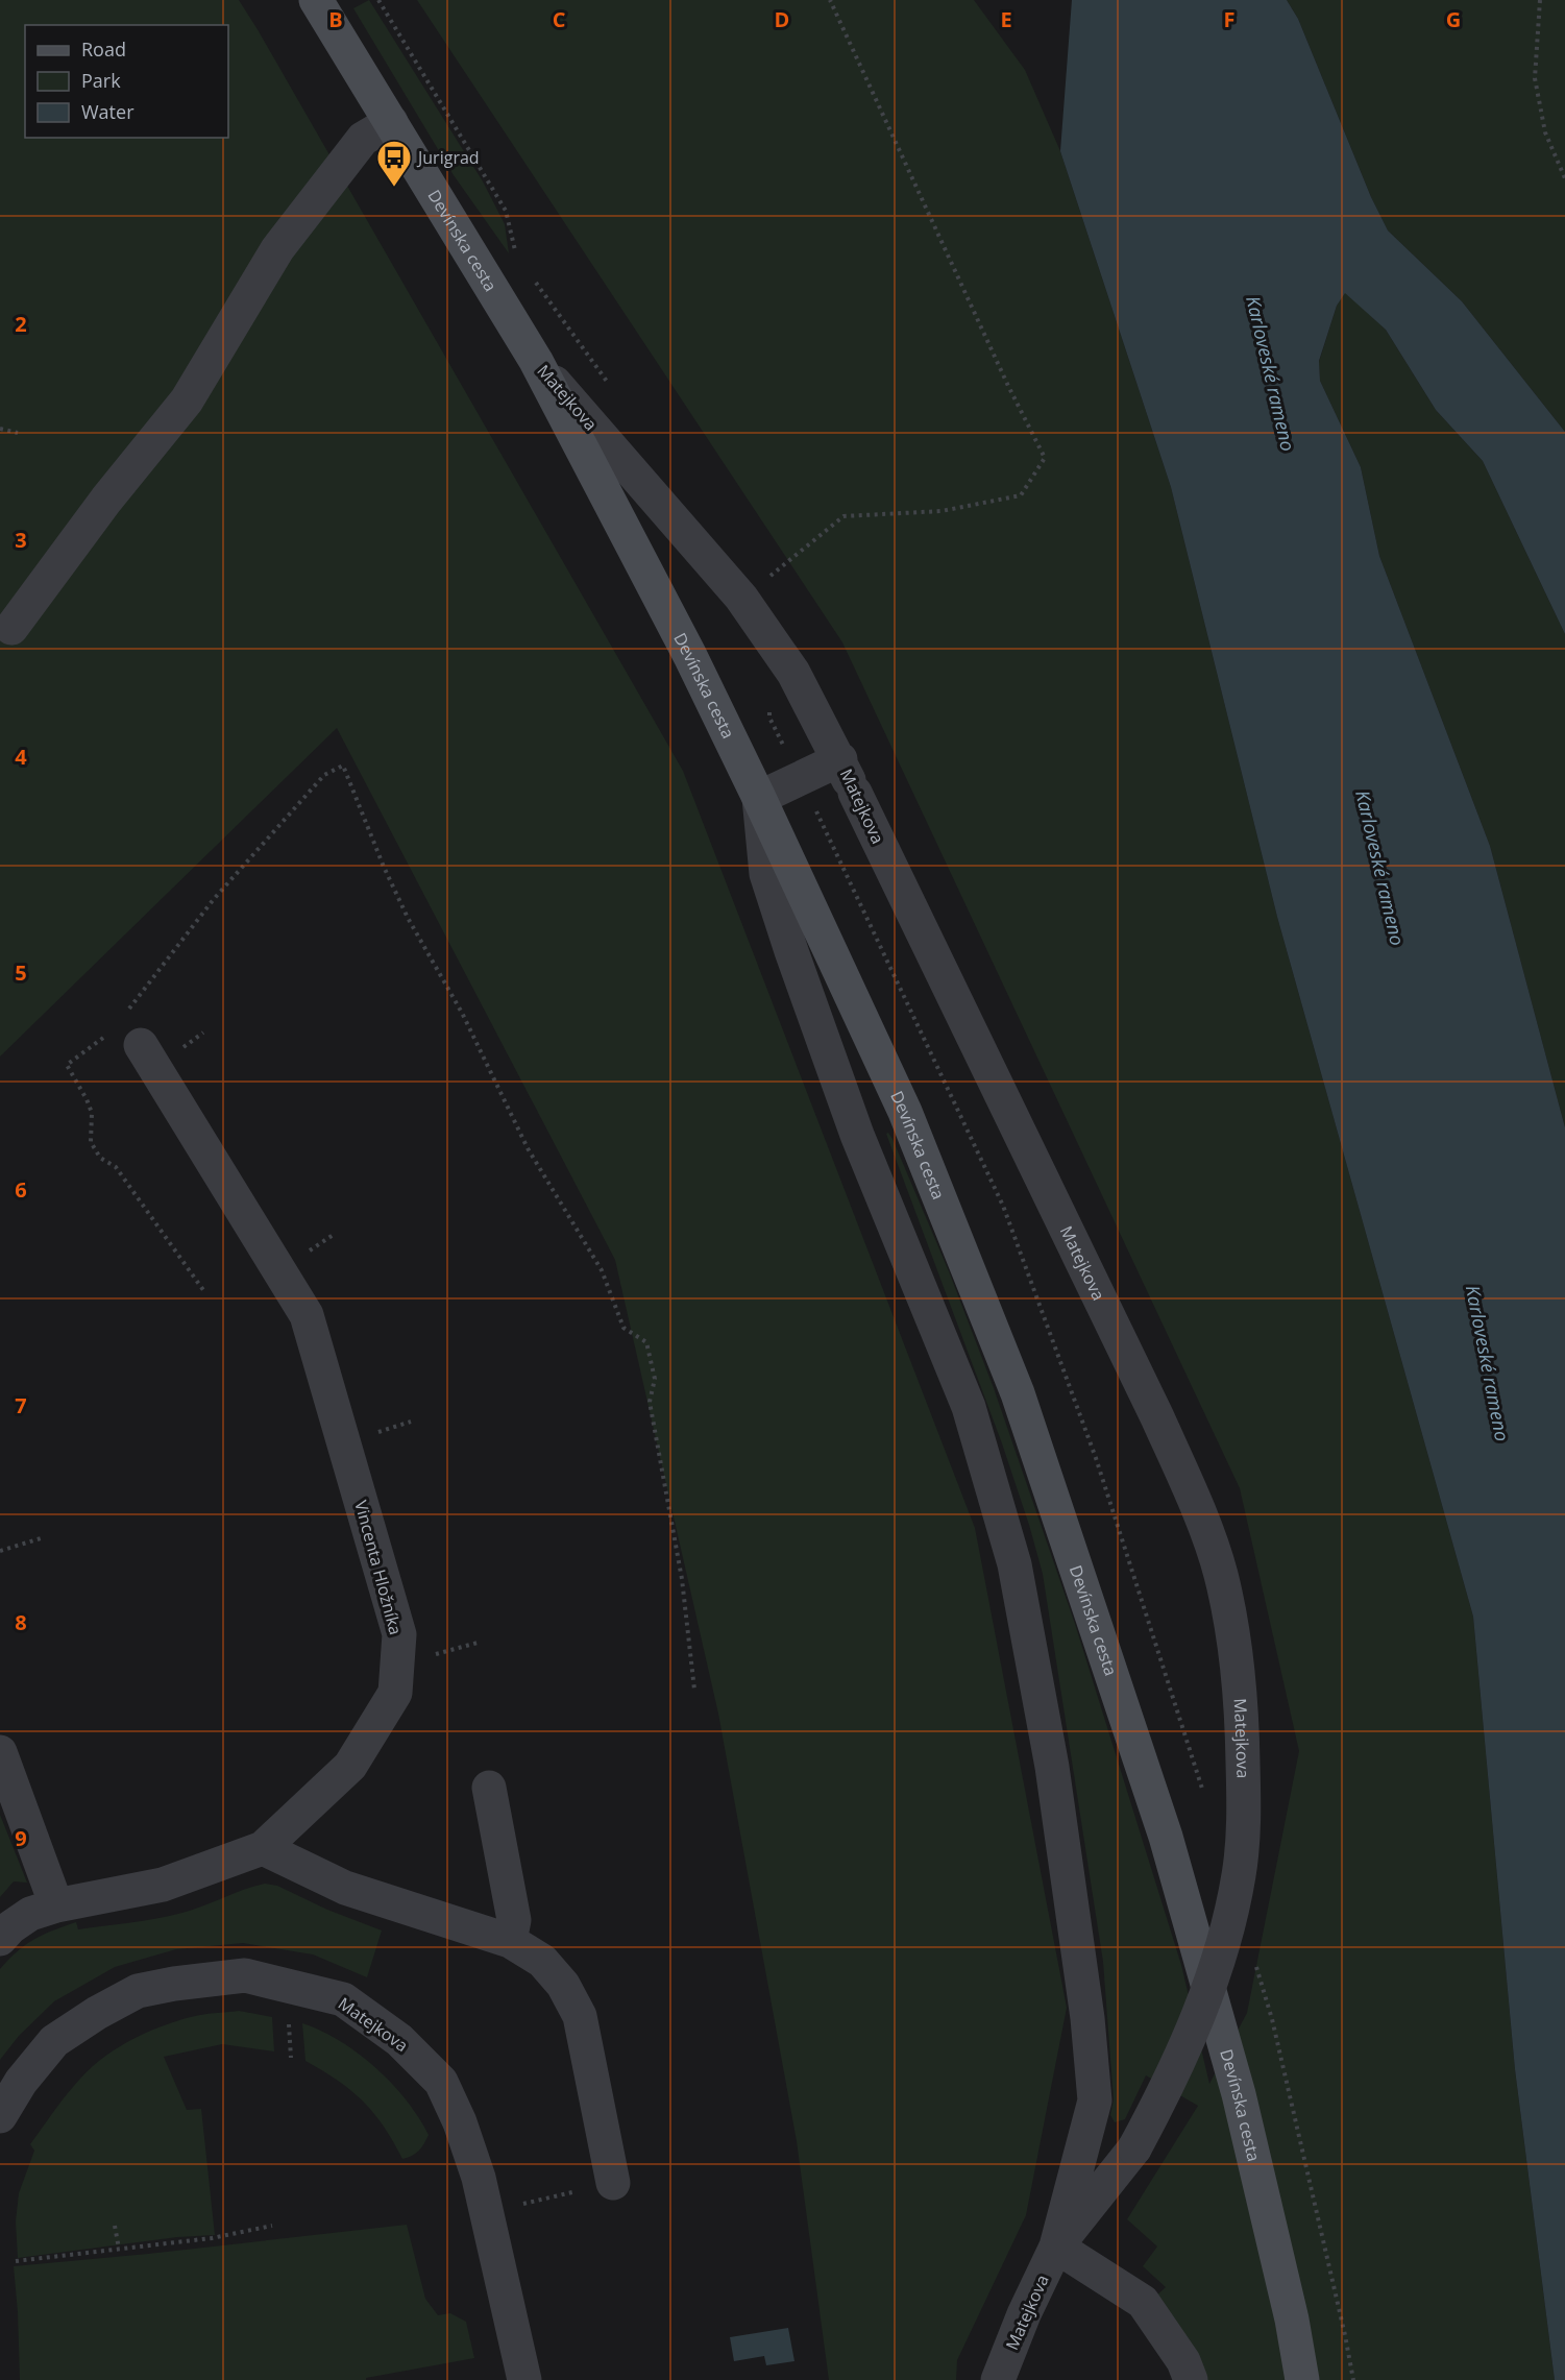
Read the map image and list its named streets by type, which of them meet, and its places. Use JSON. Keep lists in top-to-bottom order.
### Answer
{
  "streets": {
    "street": ["Devínska cesta", "Matejkova", "Vincenta Hložníka"]
  },
  "crossings": [
    ["Devínska cesta", "Matejkova"]
  ],
  "water": ["Karloveské rameno"],
  "places": {
    "bus stop": ["Jurigrad"]
  },
  "legend": ["Road", "Park", "Water"],
  "grid": {
    "columns": [
      "B",
      "C",
      "D",
      "E",
      "F",
      "G"
    ],
    "rows": [
      "2",
      "3",
      "4",
      "5",
      "6",
      "7",
      "8",
      "9"
    ]
  }
}
